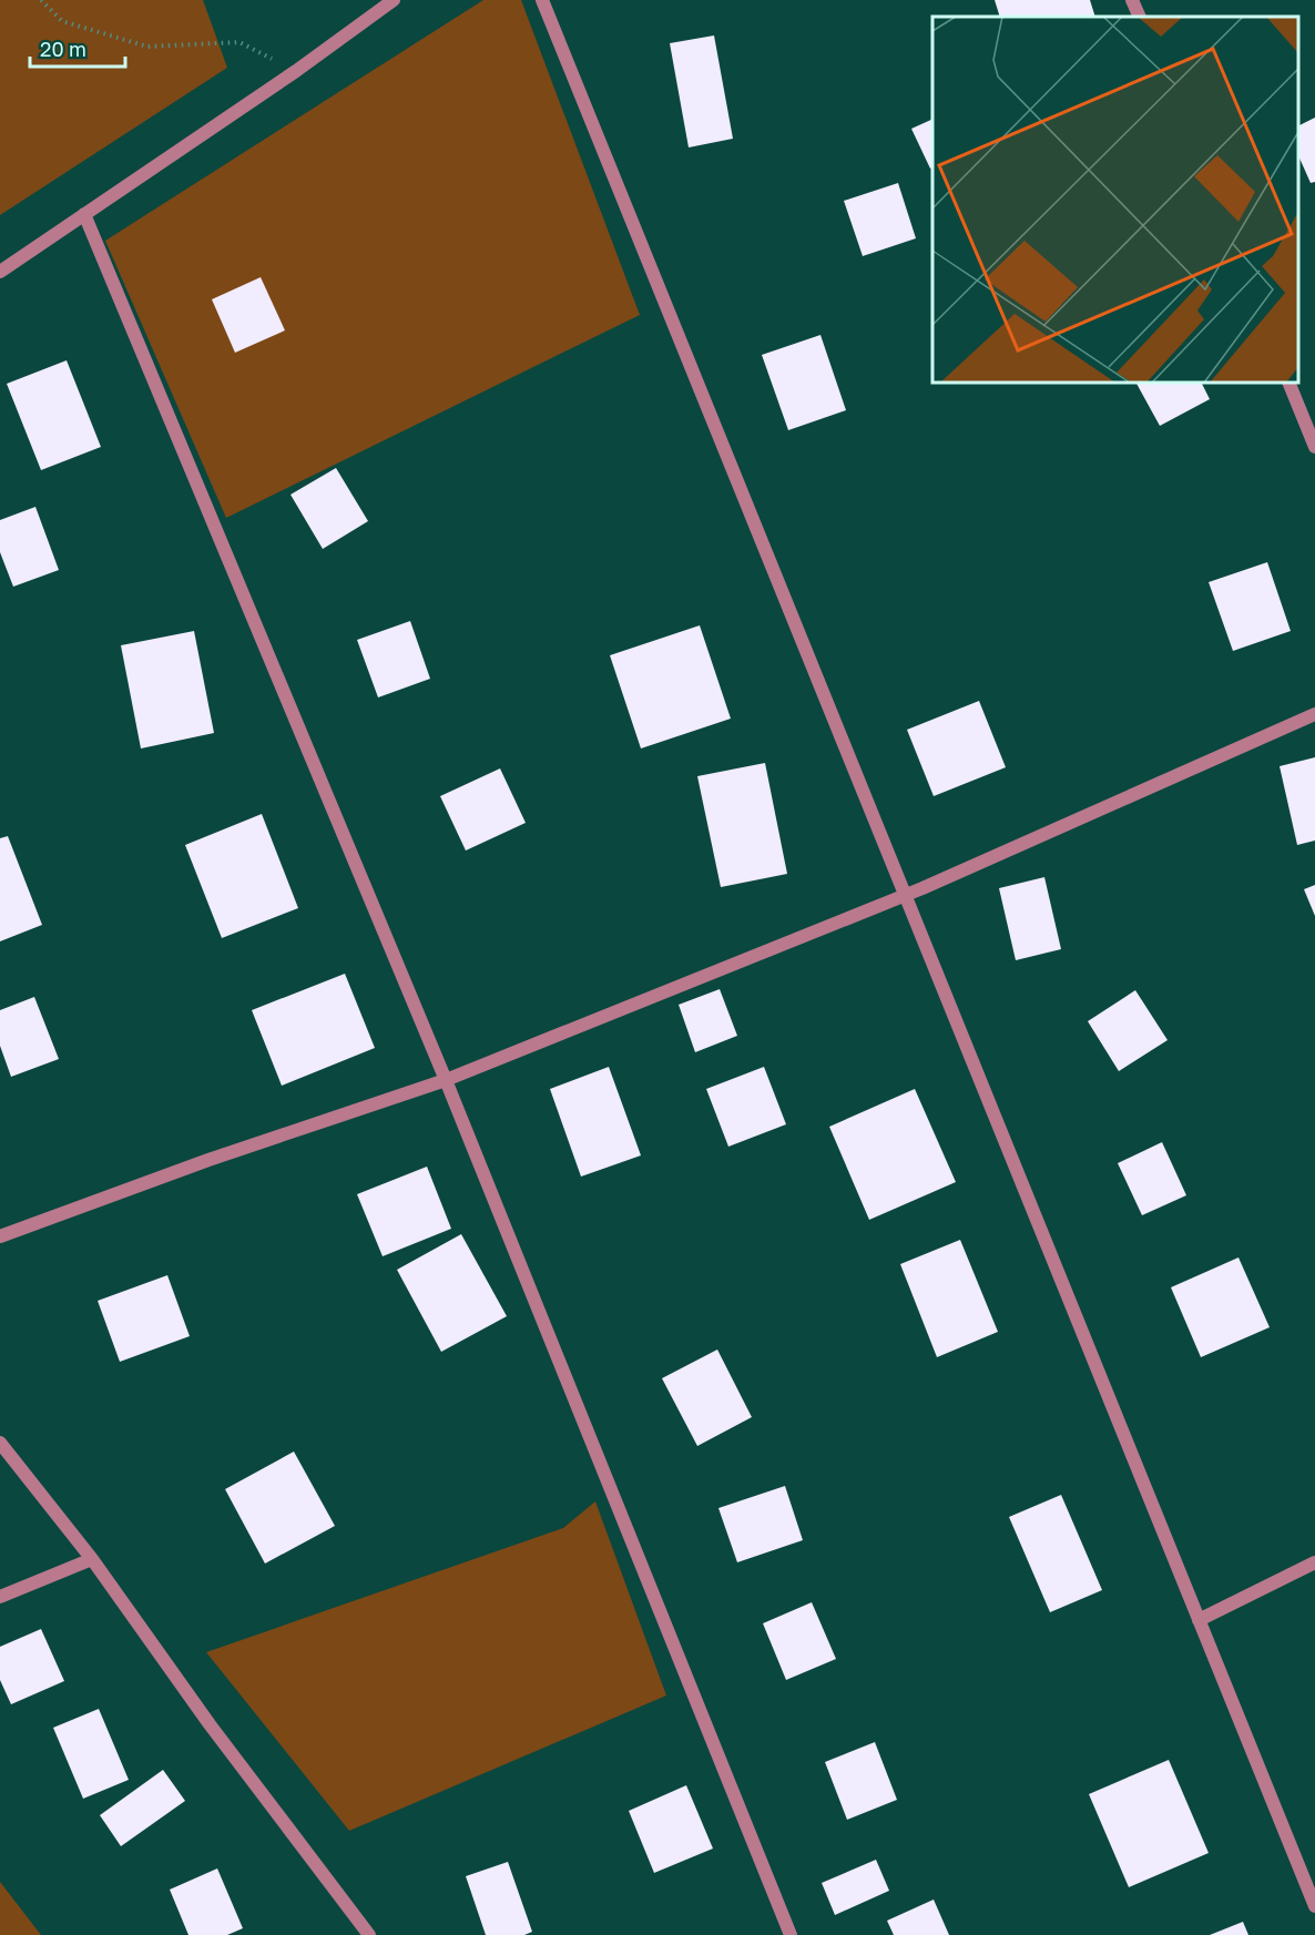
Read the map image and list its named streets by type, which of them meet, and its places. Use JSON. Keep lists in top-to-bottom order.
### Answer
{
  "scale_bar": "20 m"
}
